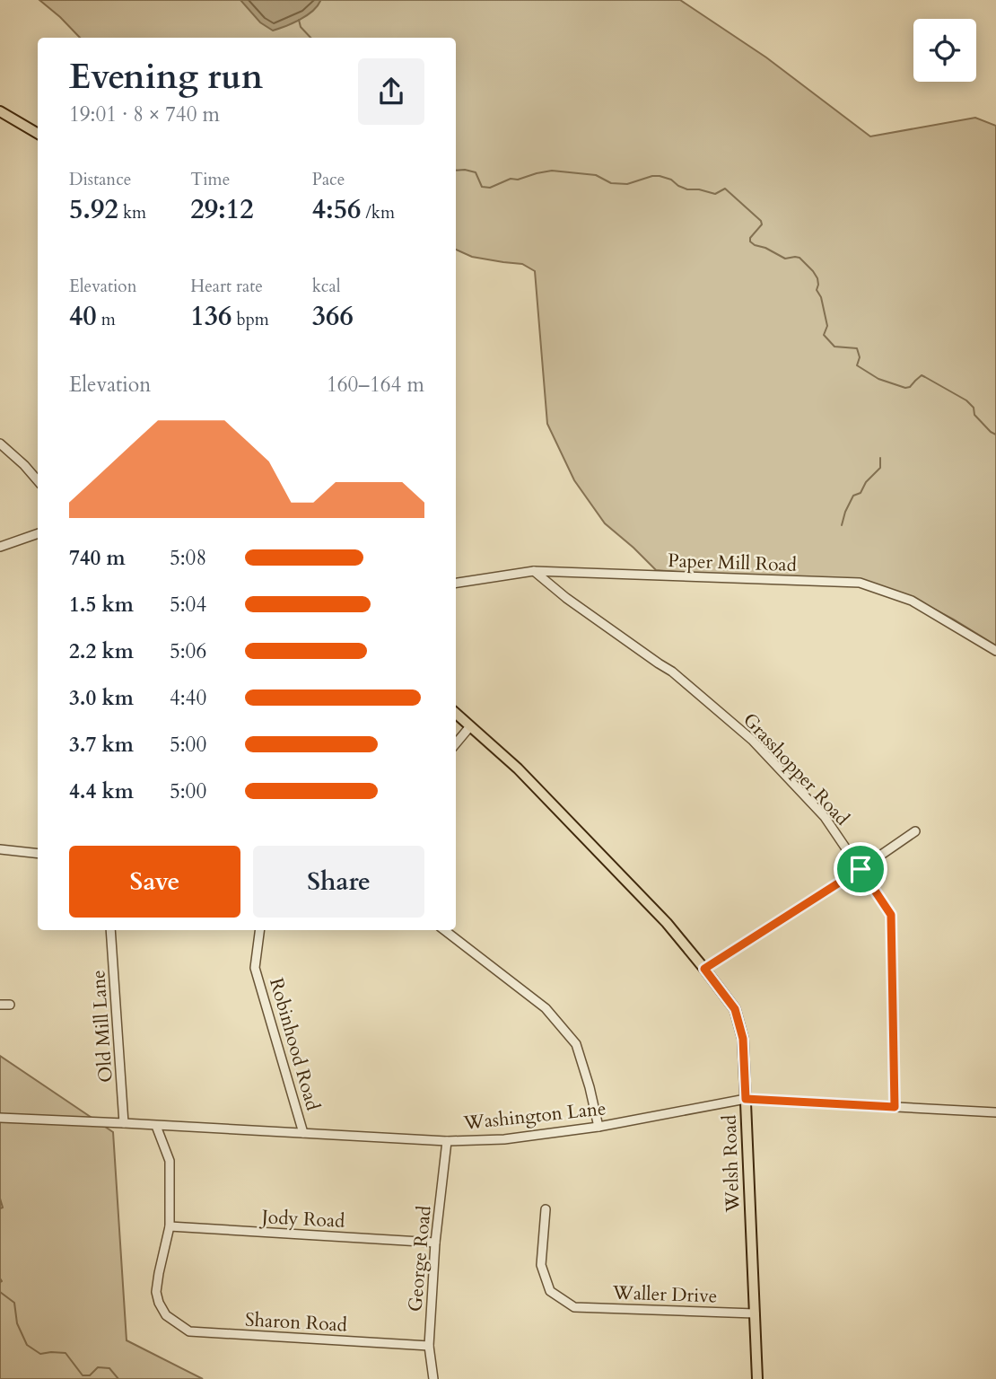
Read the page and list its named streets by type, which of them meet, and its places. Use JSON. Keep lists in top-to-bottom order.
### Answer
{
  "streets": {
    "main road": ["Welsh Road"],
    "street": [
      "Paper Mill Road",
      "Grasshopper Road",
      "Old Mill Lane",
      "Robinhood Road",
      "Washington Lane",
      "Jody Road",
      "George Road",
      "Waller Drive",
      "Sharon Road"
    ]
  },
  "crossings": [
    ["Paper Mill Road", "Grasshopper Road"],
    ["Grasshopper Road", "Washington Lane"],
    ["Old Mill Lane", "Washington Lane"],
    ["Robinhood Road", "Washington Lane"],
    ["Washington Lane", "Welsh Road"],
    ["Washington Lane", "George Road"],
    ["Welsh Road", "Waller Drive"],
    ["Jody Road", "George Road"],
    ["Jody Road", "Sharon Road"],
    ["George Road", "Sharon Road"]
  ],
  "page": {
    "heading": ["Evening run", "19:01 · 8 × 740 m"],
    "stats": [
      ["Distance", "5.92 km"],
      ["Time", "29:12"],
      ["Pace", "4:56 /km"],
      ["Elevation", "40 m"],
      ["Heart rate", "136 bpm"],
      ["kcal", "366"]
    ],
    "chart": ["Elevation", "160–164 m"],
    "list": [
      {
        "name": "740 m",
        "note": "5:08"
      },
      {
        "name": "1.5 km",
        "note": "5:04"
      },
      {
        "name": "2.2 km",
        "note": "5:06"
      },
      {
        "name": "3.0 km",
        "note": "4:40"
      },
      {
        "name": "3.7 km",
        "note": "5:00"
      },
      {
        "name": "4.4 km",
        "note": "5:00"
      }
    ],
    "buttons": ["Save", "Share"]
  }
}
